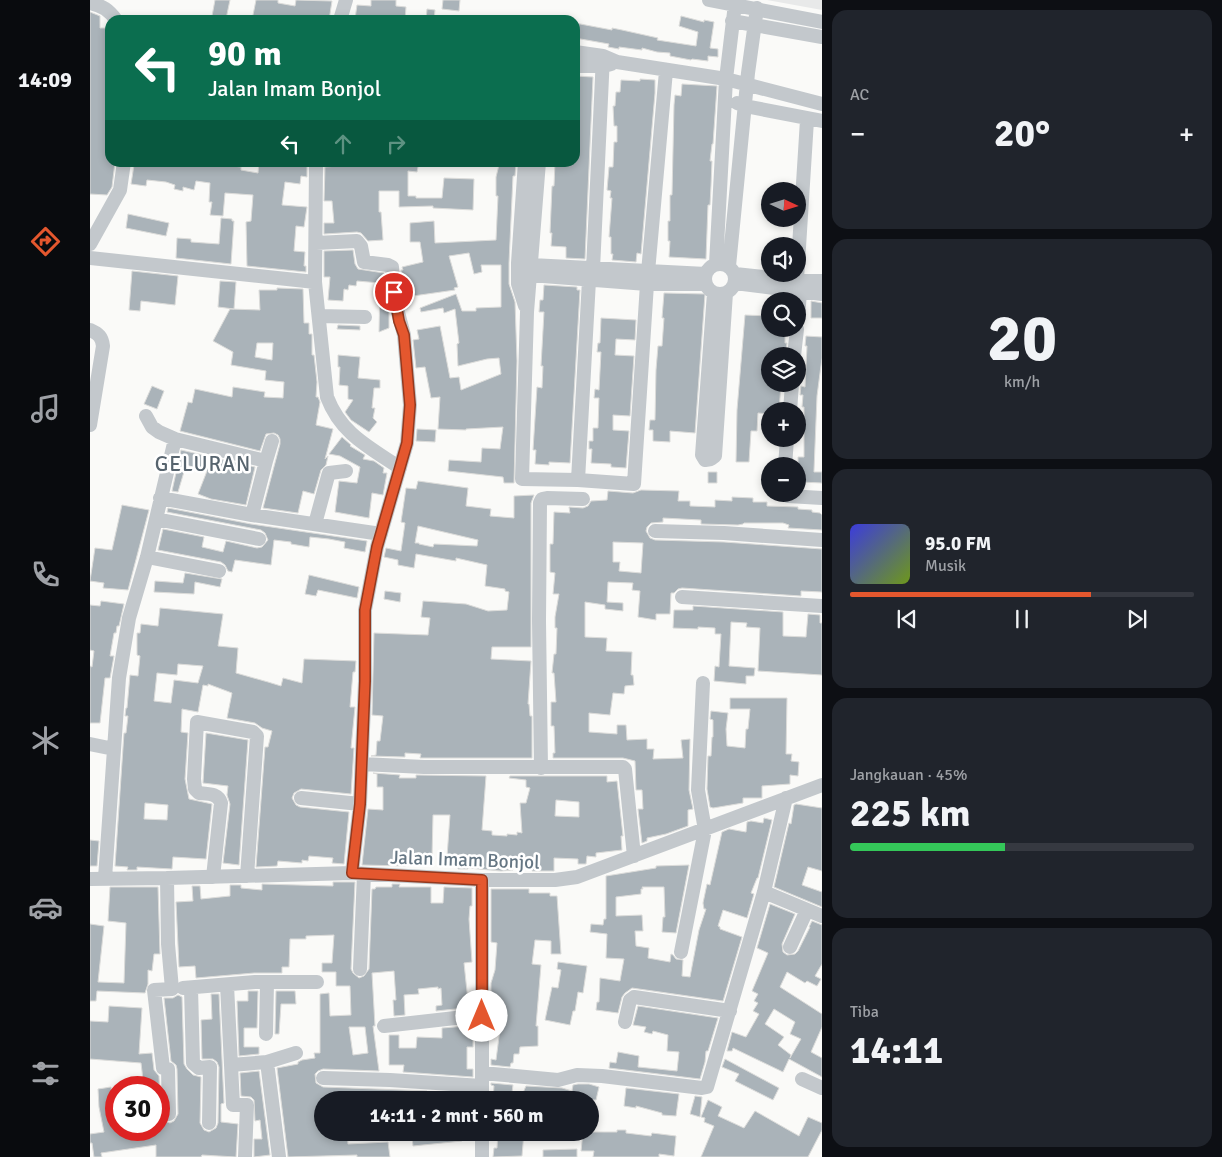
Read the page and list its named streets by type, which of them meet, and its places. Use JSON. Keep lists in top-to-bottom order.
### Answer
{
  "streets": {
    "street": ["Jalan Imam Bonjol"]
  },
  "districts": ["GELURAN"],
  "north": "right",
  "page": {
    "tabs": "14:09",
    "tile": [
      "AC",
      ["20", "km/h"],
      ["Jangkauan · 45%", "225 km"],
      ["Tiba", "14:11"]
    ],
    "turn": ["90 m", "Jalan Imam Bonjol"],
    "heat": ["−", "20°", "+"],
    "map_buttons": ["+", "−"],
    "song": ["95.0 FM", "Musik"],
    "limit": "30",
    "trip": "14:11 · 2 mnt · 560 m"
  }
}
